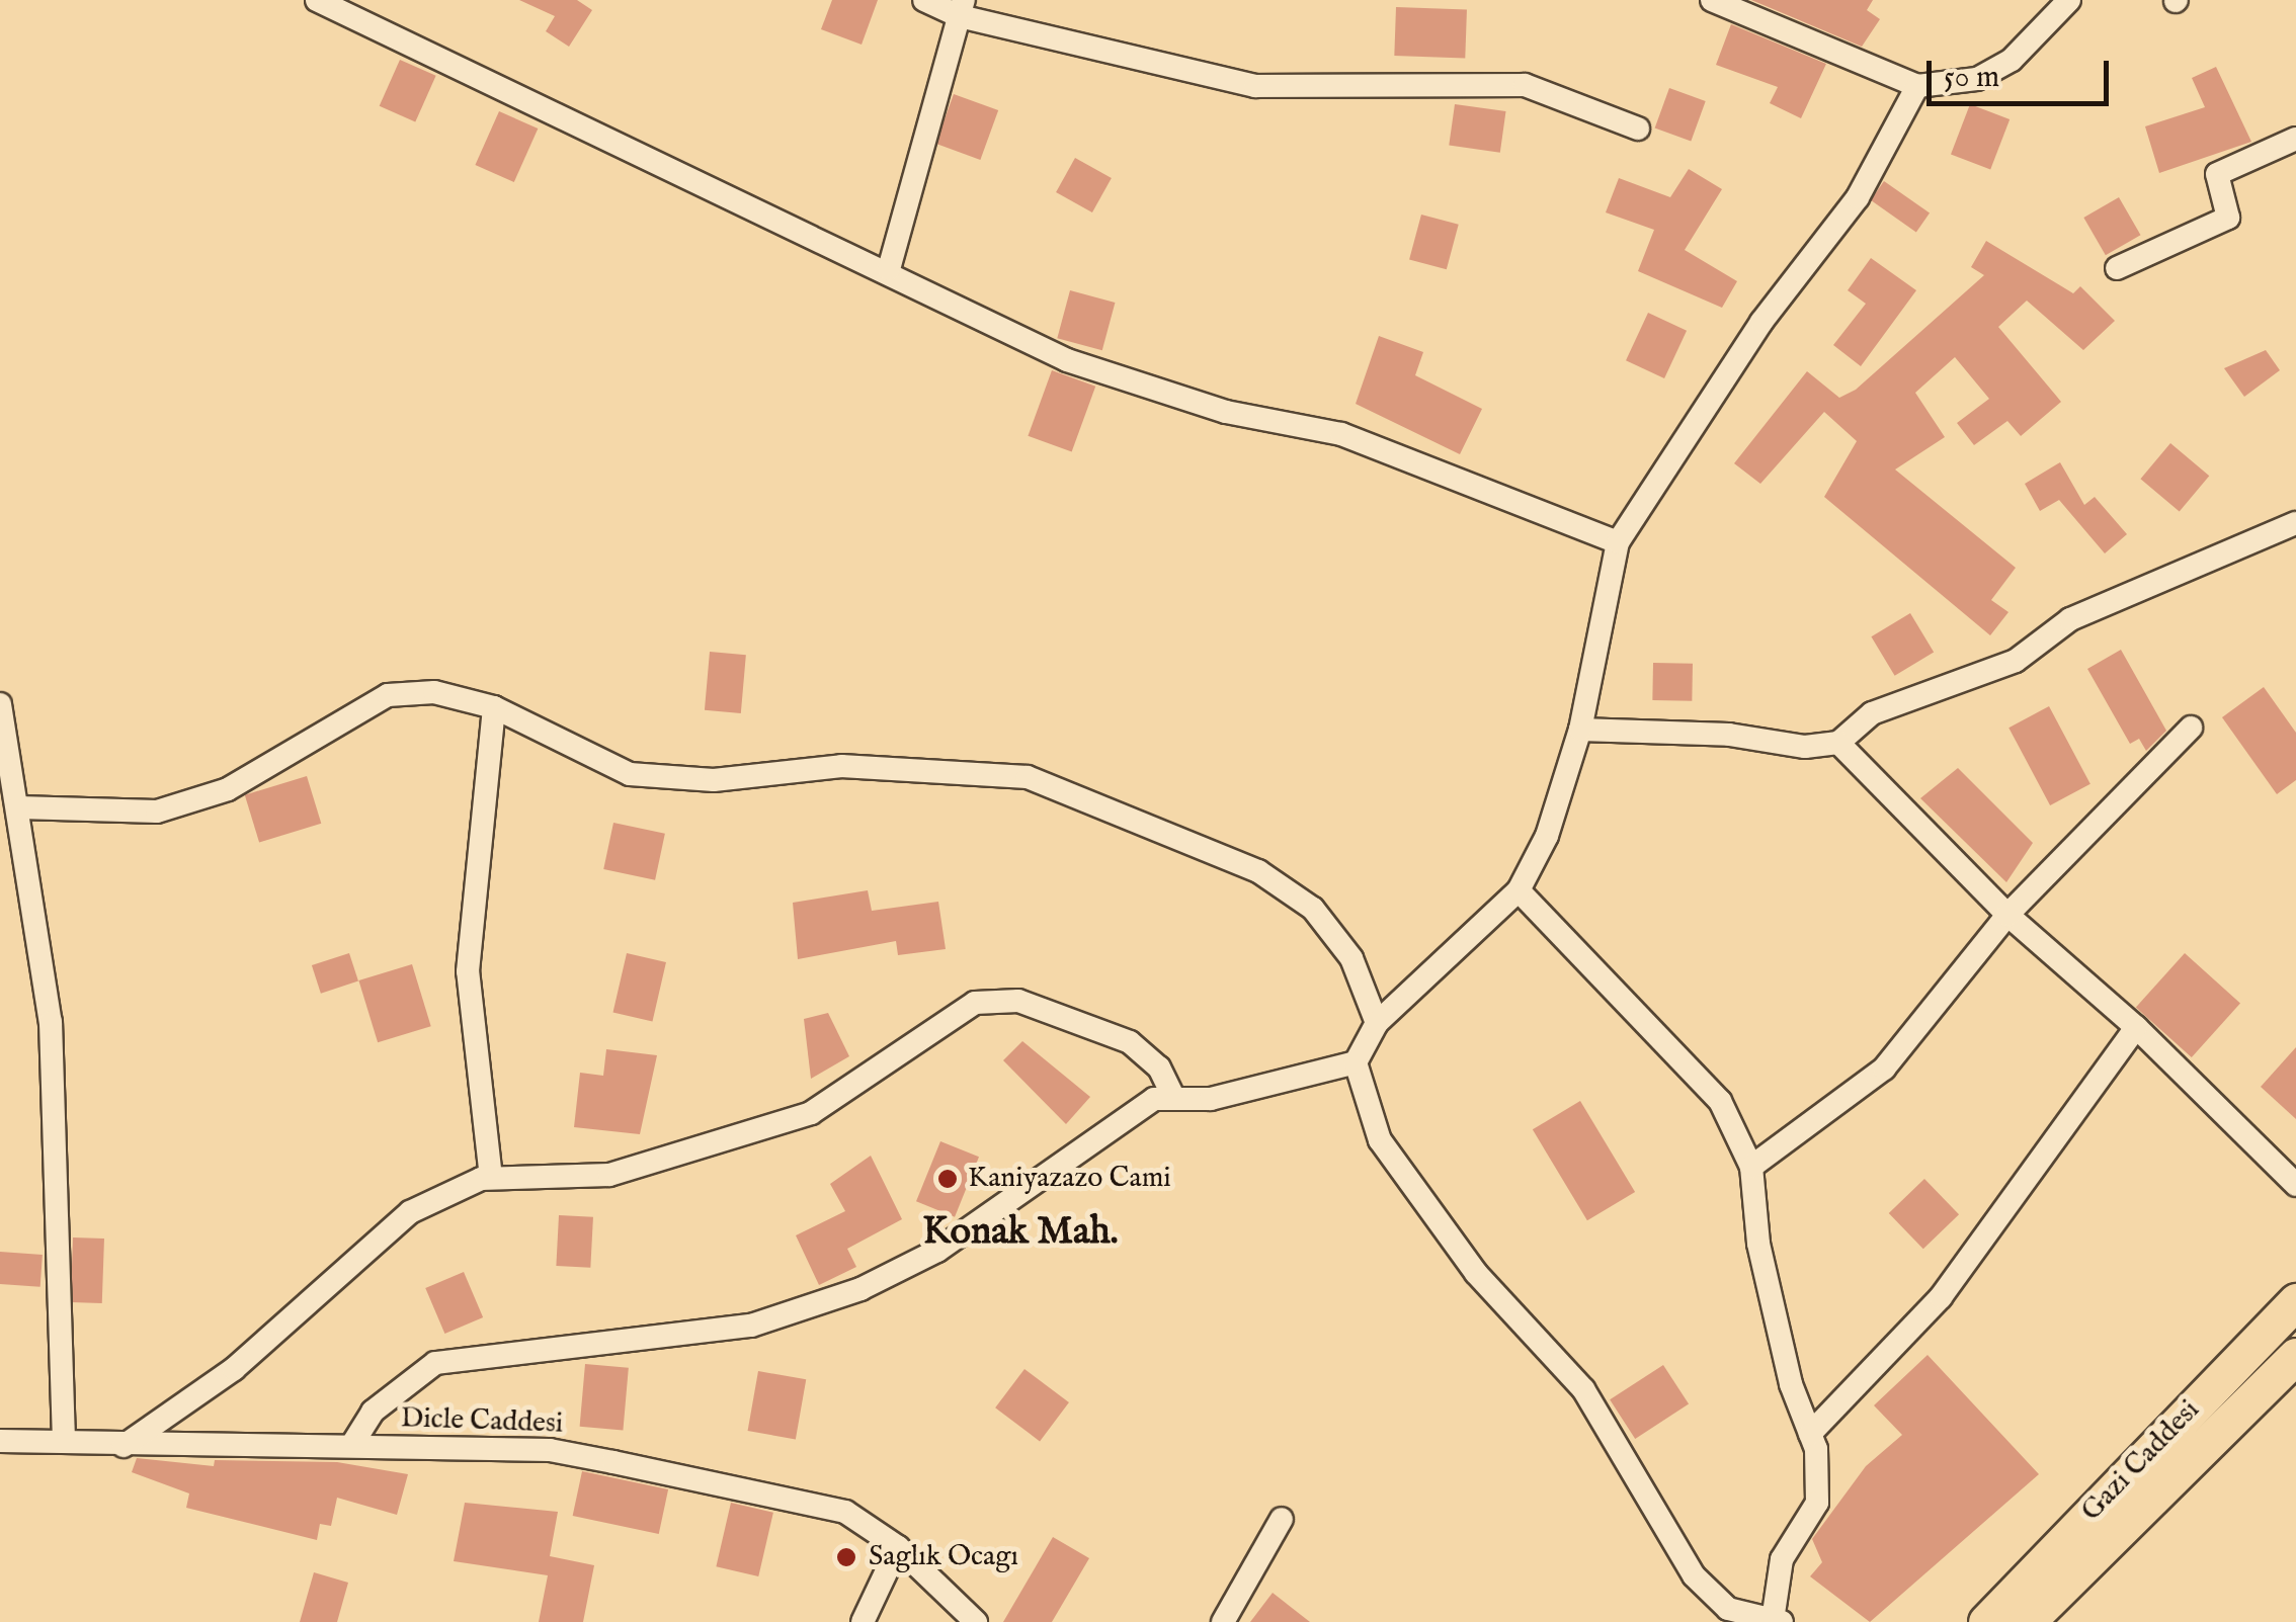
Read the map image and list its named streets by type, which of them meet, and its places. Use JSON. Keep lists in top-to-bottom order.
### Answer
{
  "streets": {
    "highway": ["Gazi Caddesi"],
    "street": ["Dicle Caddesi"]
  },
  "districts": ["Konak Mah."],
  "places": ["Kaniyazazo Cami", "Saglık Ocagı"],
  "scale_bar": "50 m"
}
